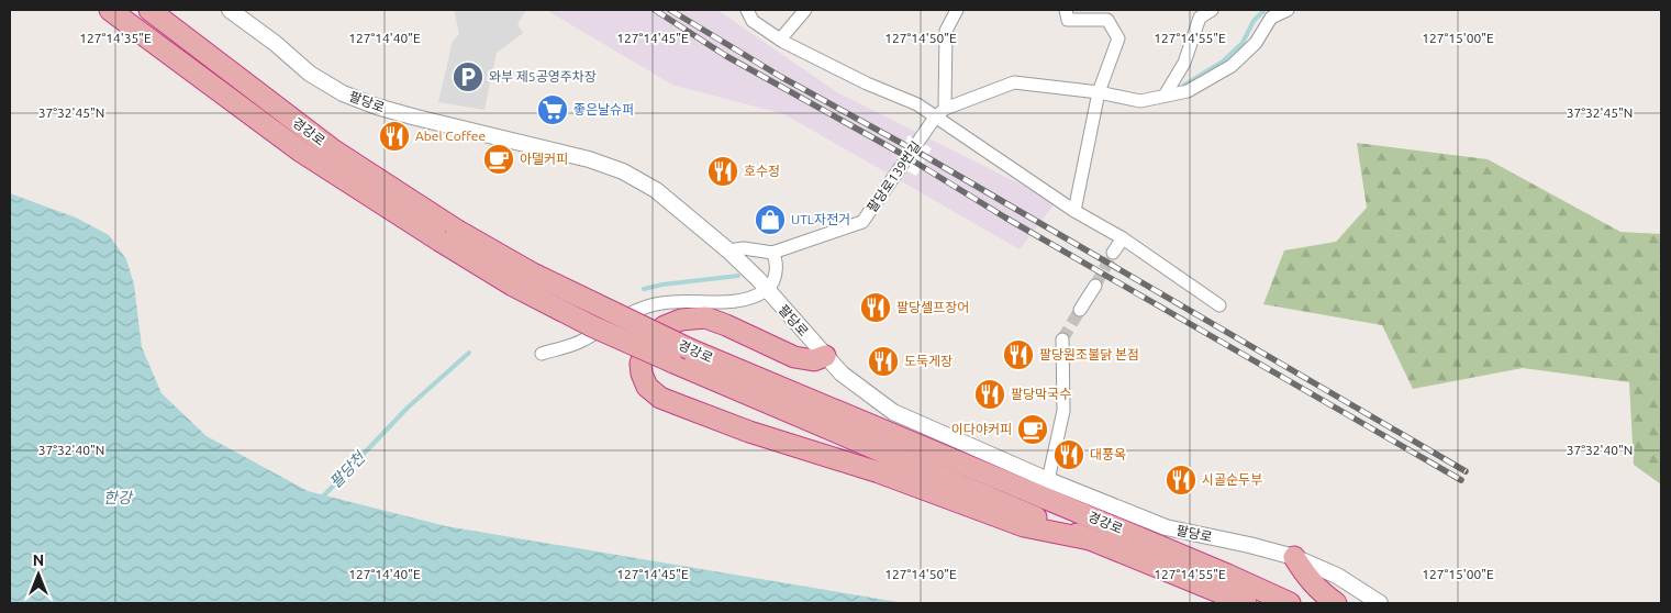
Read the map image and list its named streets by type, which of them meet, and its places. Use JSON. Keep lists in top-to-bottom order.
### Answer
{
  "streets": {
    "highway": ["경강로"],
    "street": ["팔당로", "팔당로139번길"]
  },
  "water": ["팔당천", "한강"],
  "places": {
    "parking": ["와부 제5공영주차장"],
    "supermarket": ["좋은날슈퍼"],
    "restaurant": [
      "Abel Coffee",
      "호수정",
      "팔당셀프장어",
      "팔당원조불닭 본점",
      "도둑게장",
      "팔당막국수",
      "대풍옥",
      "시골순두부"
    ],
    "cafe": ["아델커피", "이다야커피"],
    "shop": ["UTL자전거"]
  },
  "north": "top",
  "coordinates": [
    "127°14'35\"E",
    "127°14'40\"E",
    "127°14'45\"E",
    "127°14'50\"E",
    "127°14'55\"E",
    "127°15'00\"E",
    "37°32'45\"N",
    "37°32'40\"N"
  ]
}
